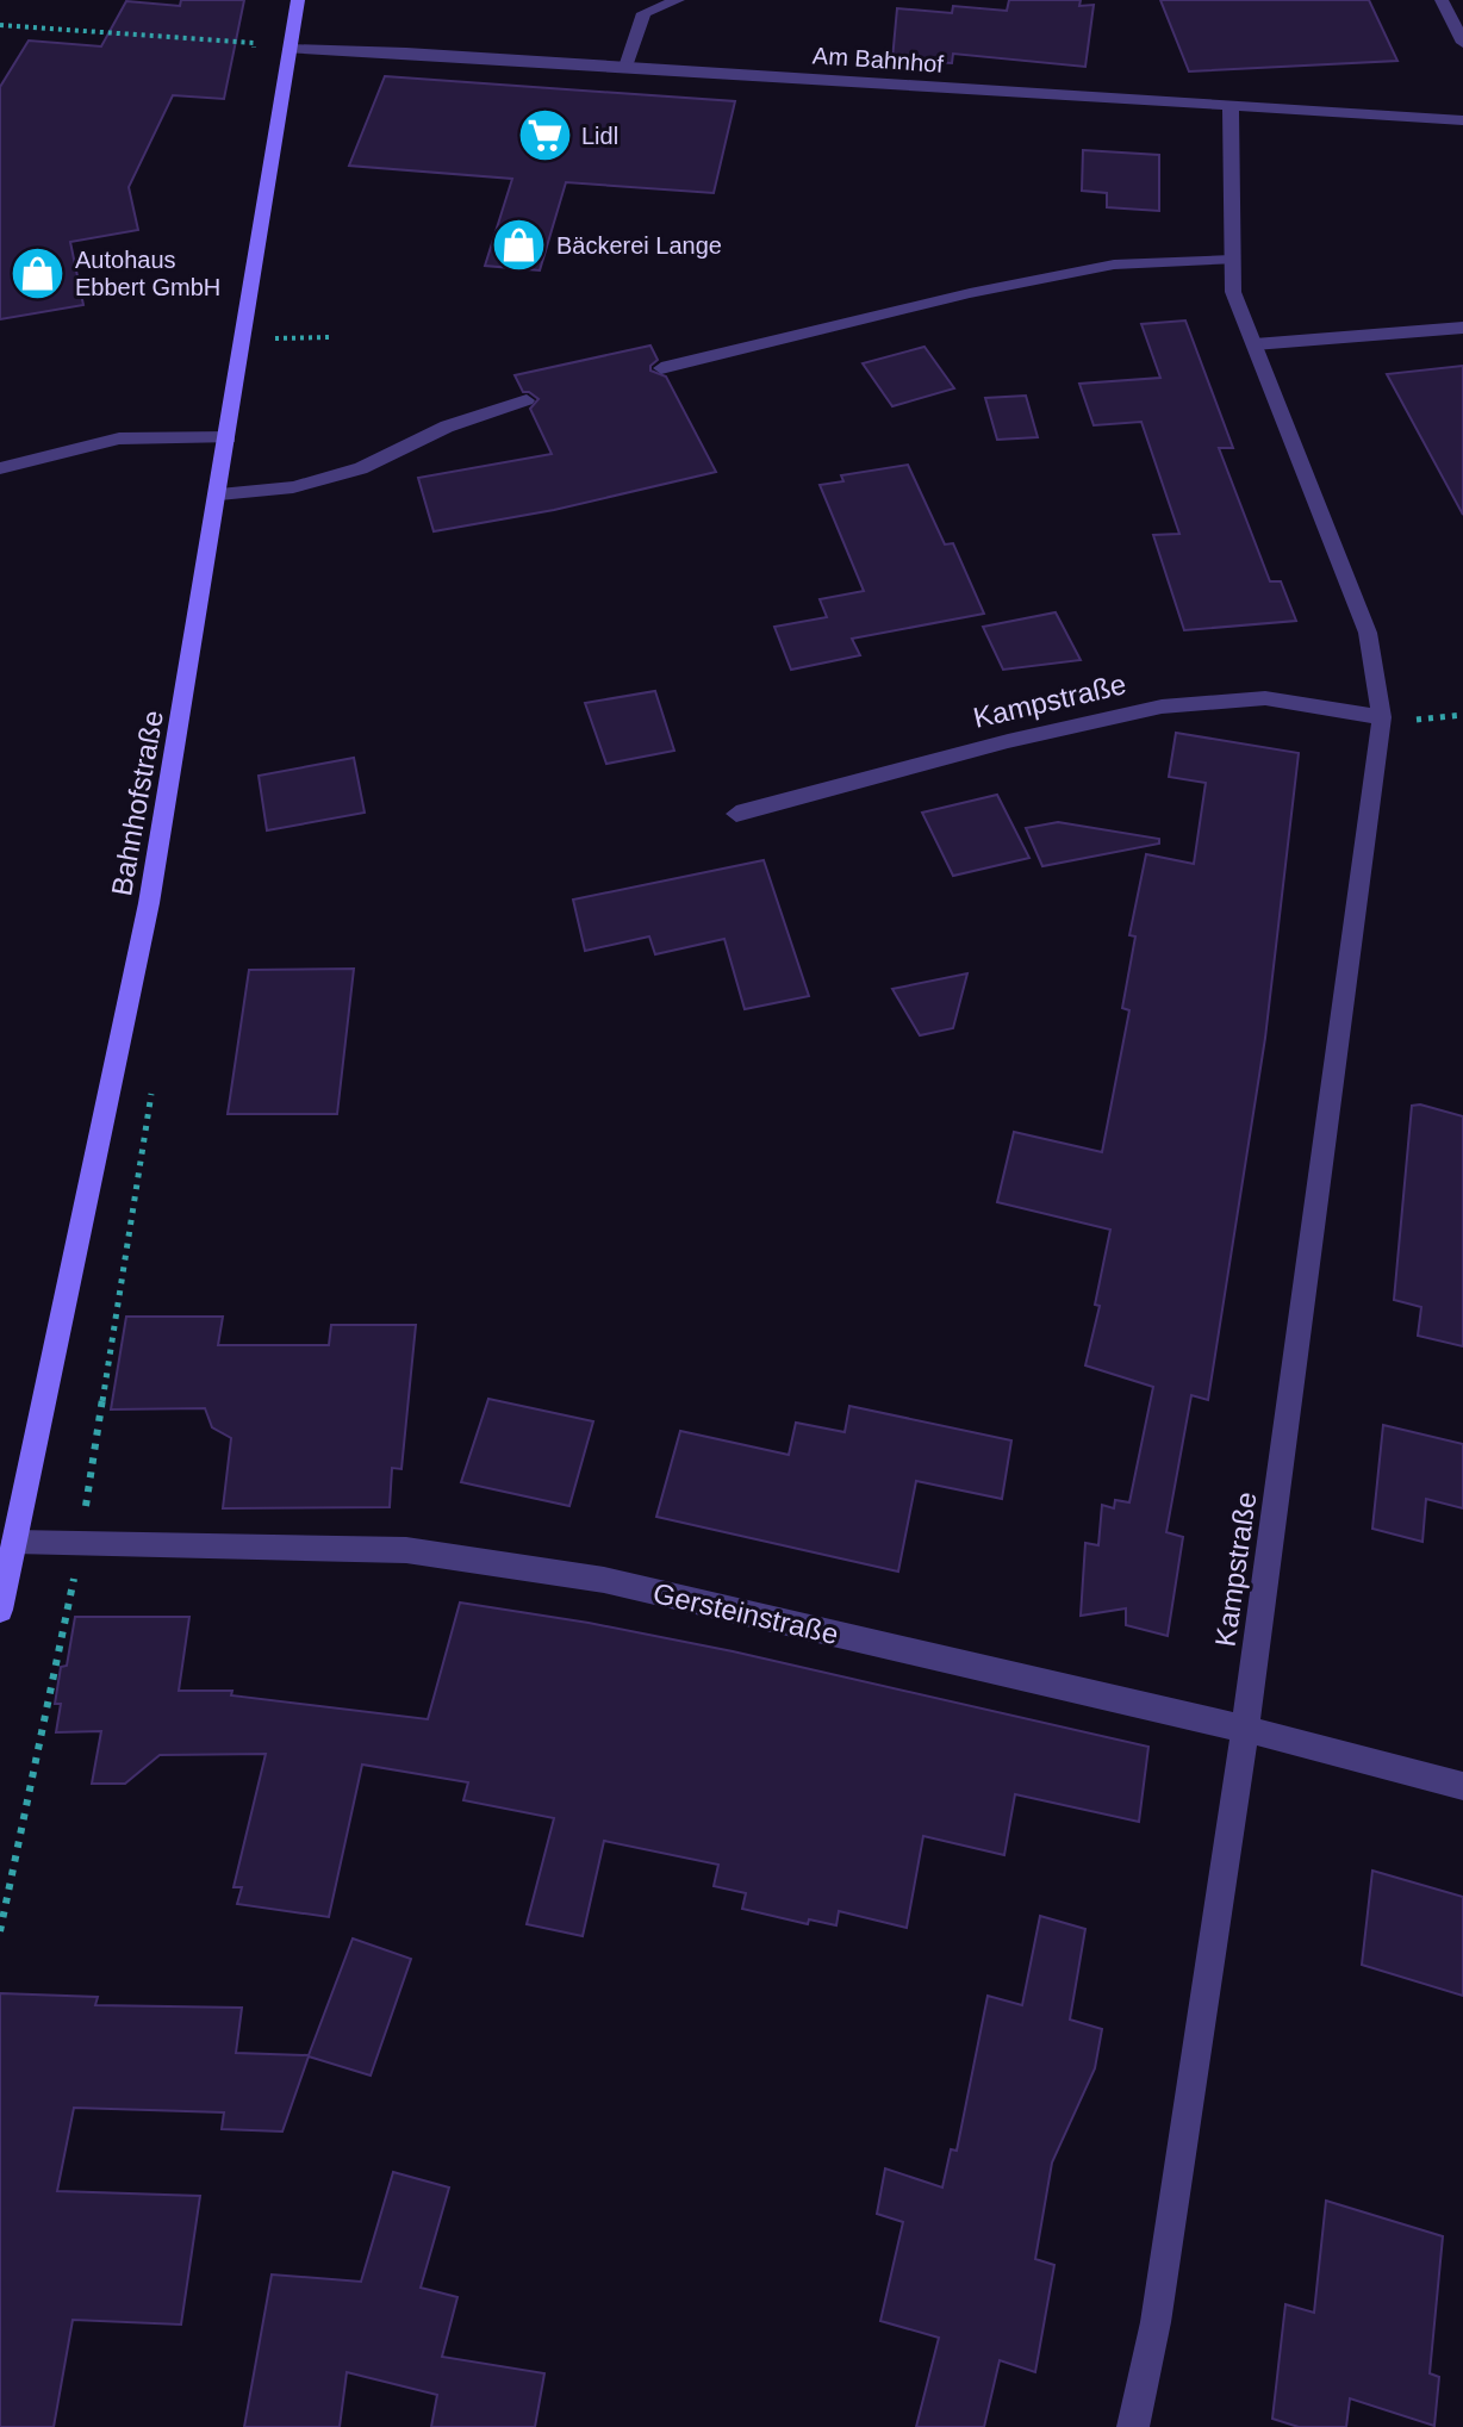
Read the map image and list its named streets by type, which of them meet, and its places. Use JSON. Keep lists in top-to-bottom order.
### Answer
{
  "streets": {
    "main road": ["Bahnhofstraße"],
    "street": ["Am Bahnhof", "Kampstraße", "Gersteinstraße"]
  },
  "crossings": [
    ["Am Bahnhof", "Kampstraße"],
    ["Am Bahnhof", "Bahnhofstraße"],
    ["Kampstraße", "Gersteinstraße"],
    ["Bahnhofstraße", "Gersteinstraße"]
  ],
  "places": {
    "supermarket": ["Lidl"],
    "shop": ["Bäckerei Lange", "Autohaus Ebbert GmbH"]
  }
}
